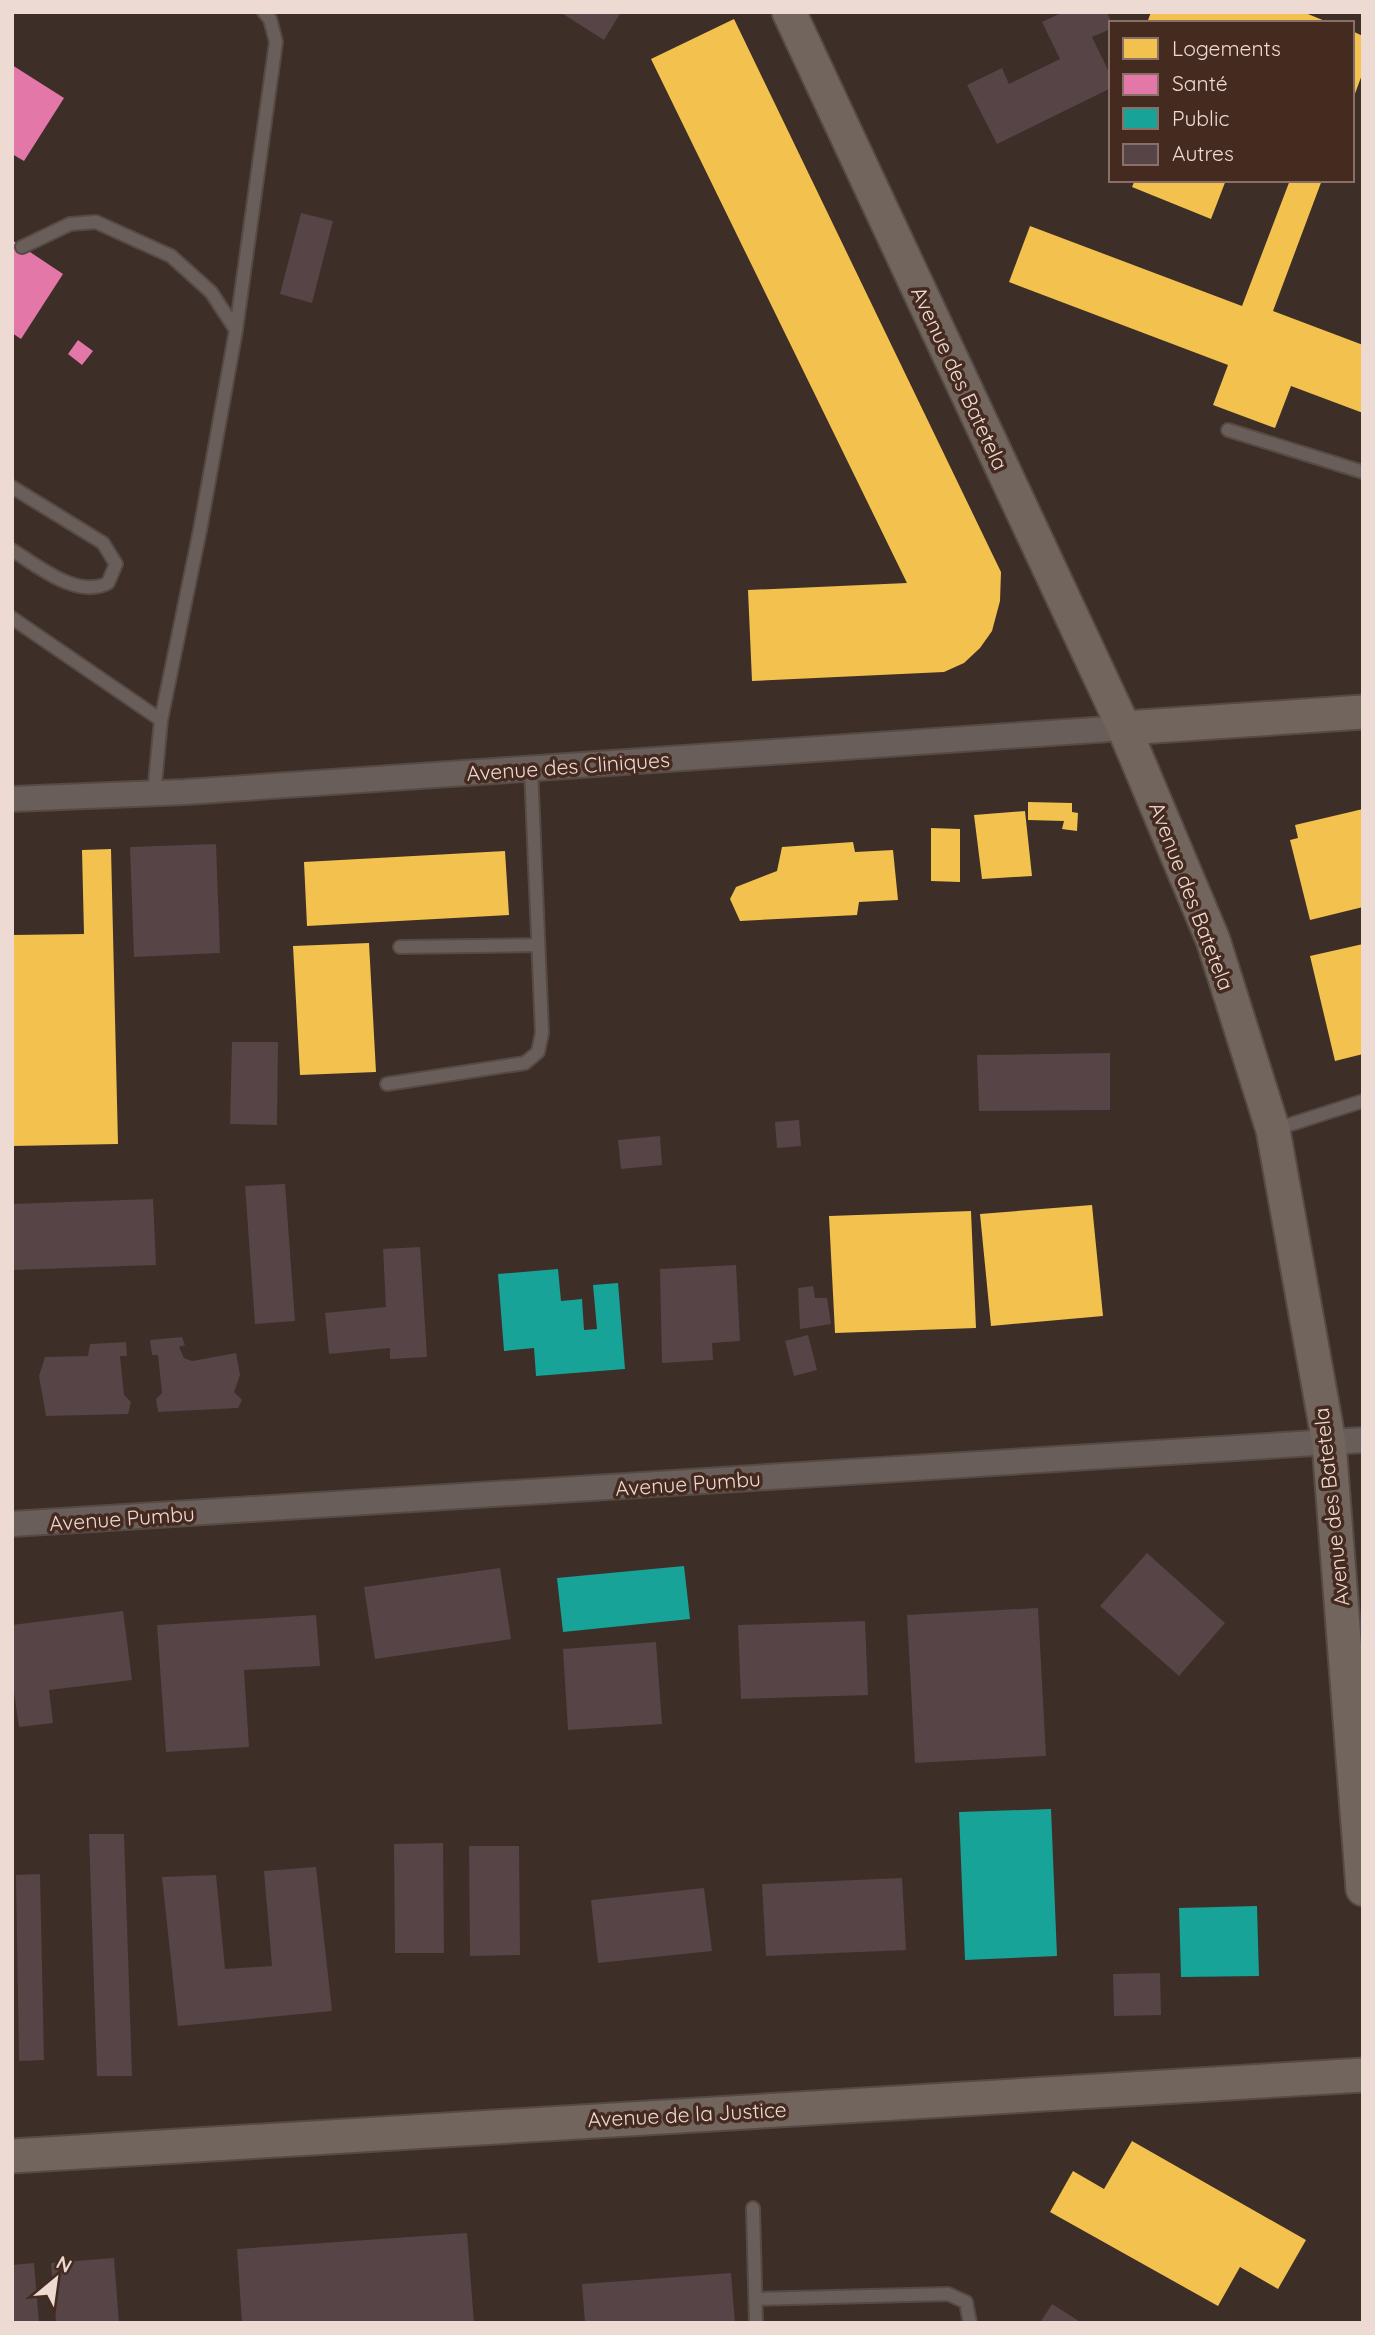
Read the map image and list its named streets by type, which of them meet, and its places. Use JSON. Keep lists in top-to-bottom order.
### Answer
{
  "streets": {
    "street": [
      "Avenue des Batetela",
      "Avenue des Cliniques",
      "Avenue Pumbu",
      "Avenue de la Justice"
    ]
  },
  "crossings": [
    ["Avenue des Batetela", "Avenue des Cliniques"],
    ["Avenue des Batetela", "Avenue Pumbu"]
  ],
  "legend": [
    "Logements",
    "Santé",
    "Public",
    "Autres"
  ],
  "north": "top right"
}
